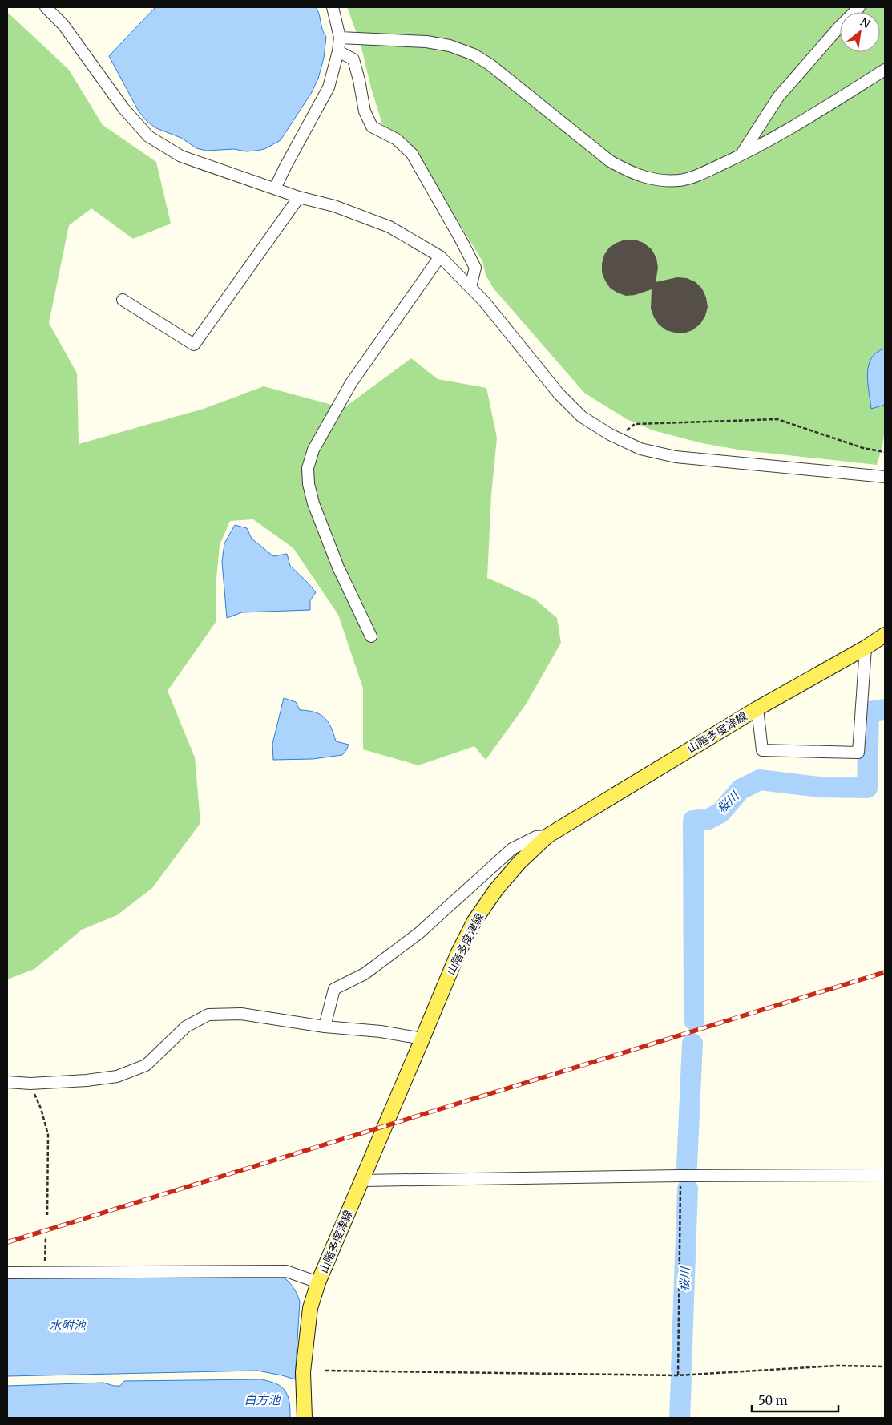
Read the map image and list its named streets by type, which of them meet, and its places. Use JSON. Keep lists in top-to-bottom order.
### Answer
{
  "streets": {
    "main road": ["山階多度津線"]
  },
  "water": ["桜川", "水附池", "白方池"],
  "scale_bar": "50 m",
  "north": "top right"
}
